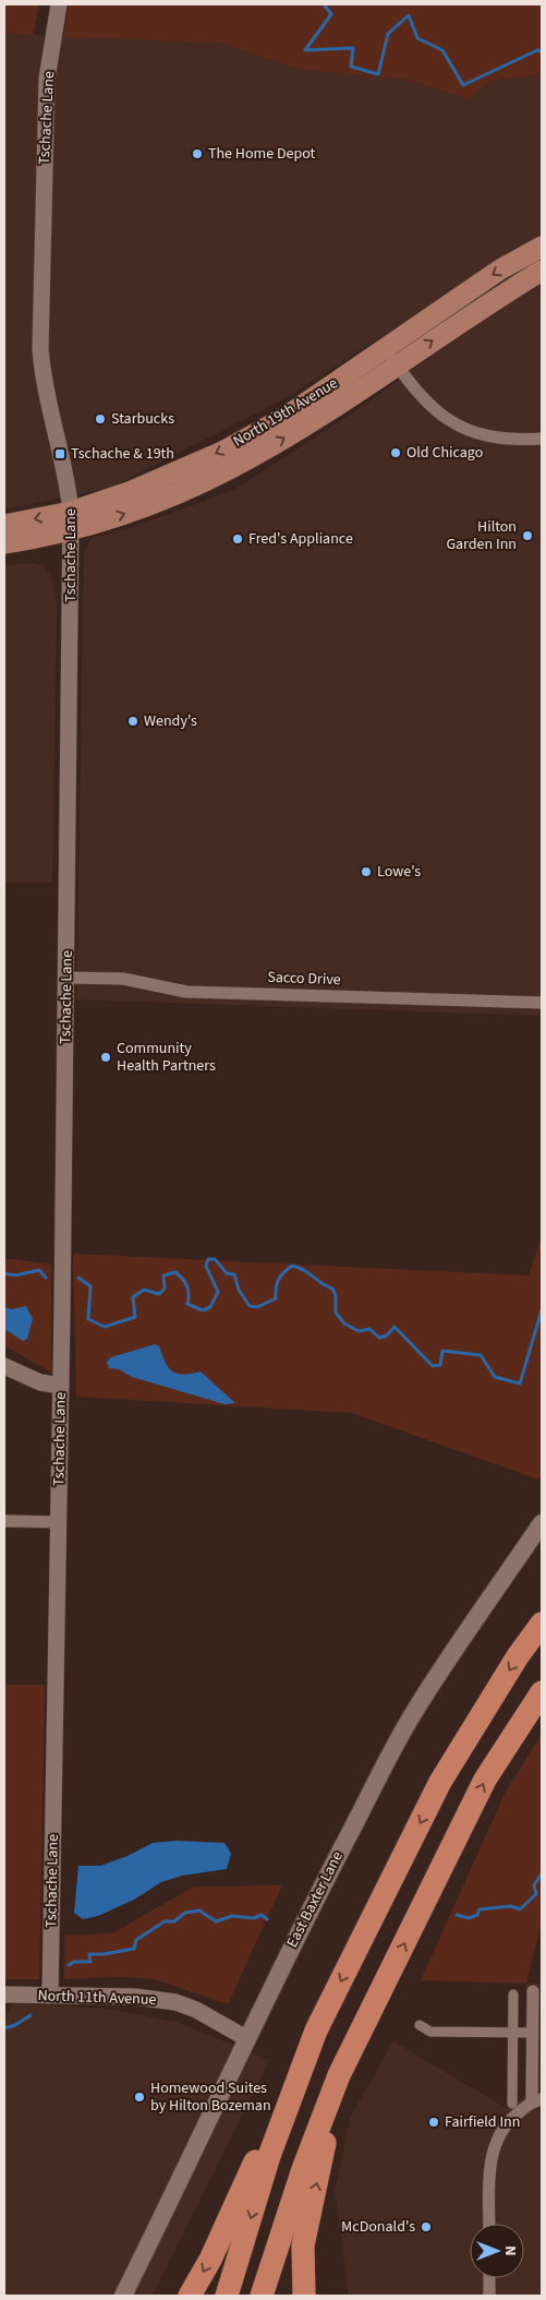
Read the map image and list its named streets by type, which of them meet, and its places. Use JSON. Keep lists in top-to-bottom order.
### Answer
{
  "streets": {
    "main road": ["North 19th Avenue", "East Baxter Lane"],
    "street": ["Tschache Lane", "Sacco Drive", "North 11th Avenue"]
  },
  "crossings": [
    ["Tschache Lane", "North 19th Avenue"],
    ["Tschache Lane", "Sacco Drive"],
    ["Tschache Lane", "North 11th Avenue"],
    ["East Baxter Lane", "North 11th Avenue"]
  ],
  "places": {
    "other": [
      "The Home Depot",
      "Starbucks",
      "Old Chicago",
      "Hilton Garden Inn",
      "Fred's Appliance",
      "Wendy's",
      "Lowe's",
      "Community Health Partners",
      "Homewood Suites by Hilton Bozeman",
      "Fairfield Inn",
      "McDonald's"
    ],
    "transit": ["Tschache & 19th"]
  },
  "north": "right"
}
